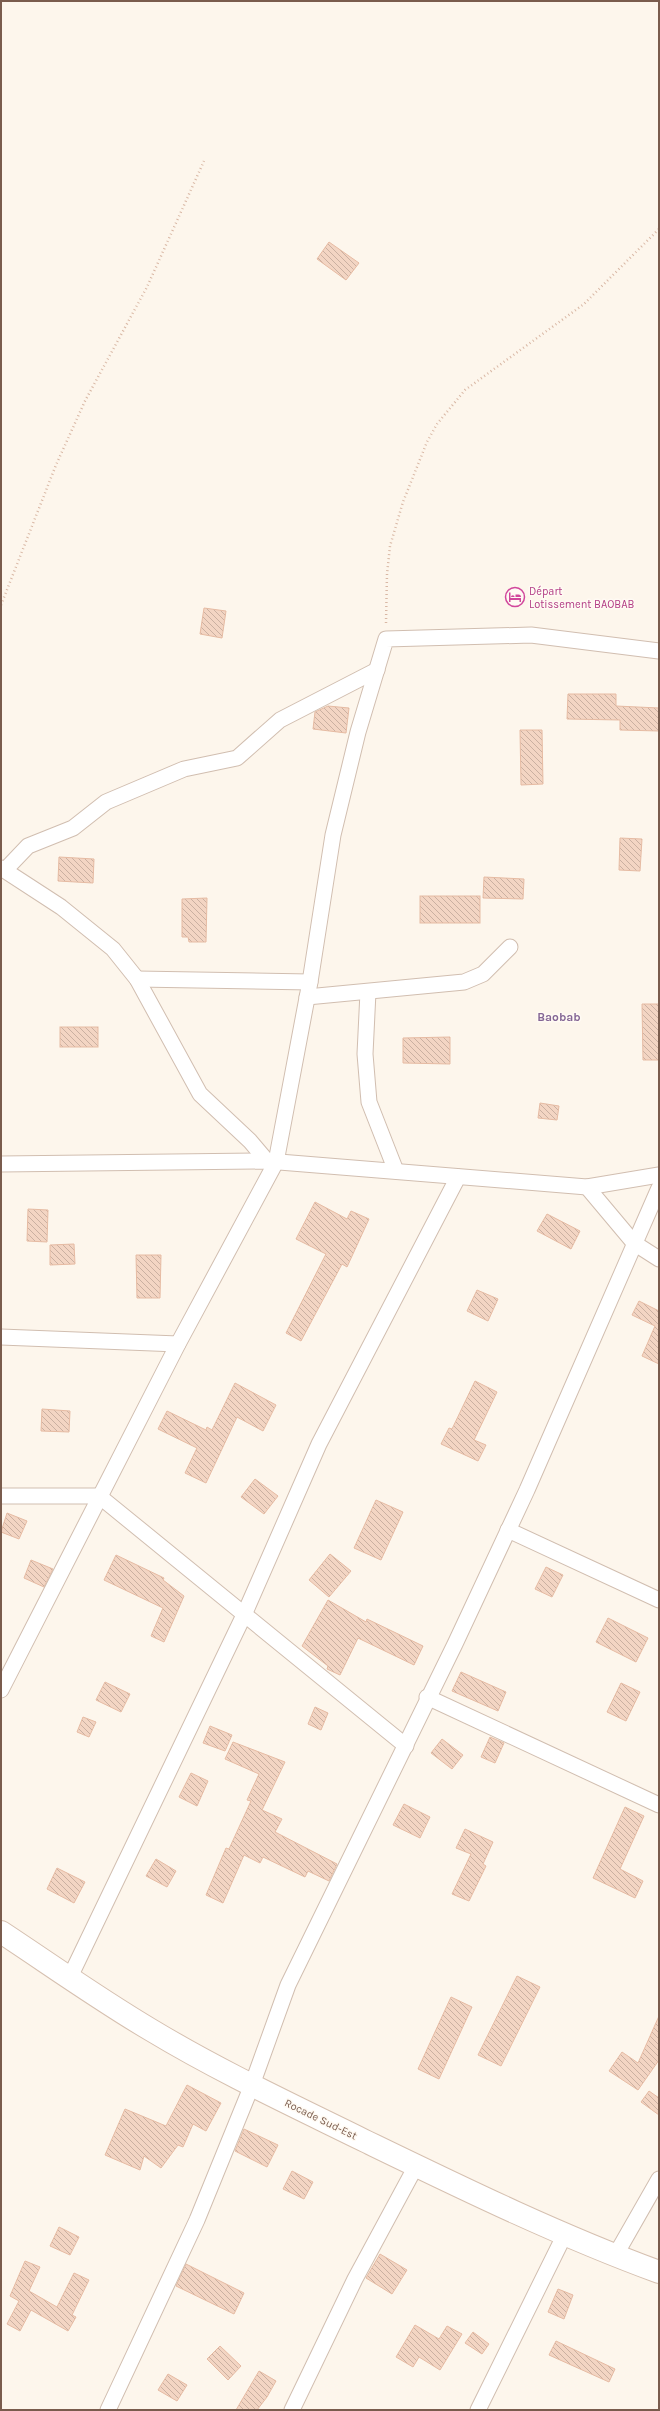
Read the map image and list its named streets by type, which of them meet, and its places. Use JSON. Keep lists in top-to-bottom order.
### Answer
{
  "streets": {
    "street": ["Rocade Sud-Est"]
  },
  "districts": ["Baobab"],
  "places": {
    "hotel": ["Départ Lotissement BAOBAB"]
  }
}
